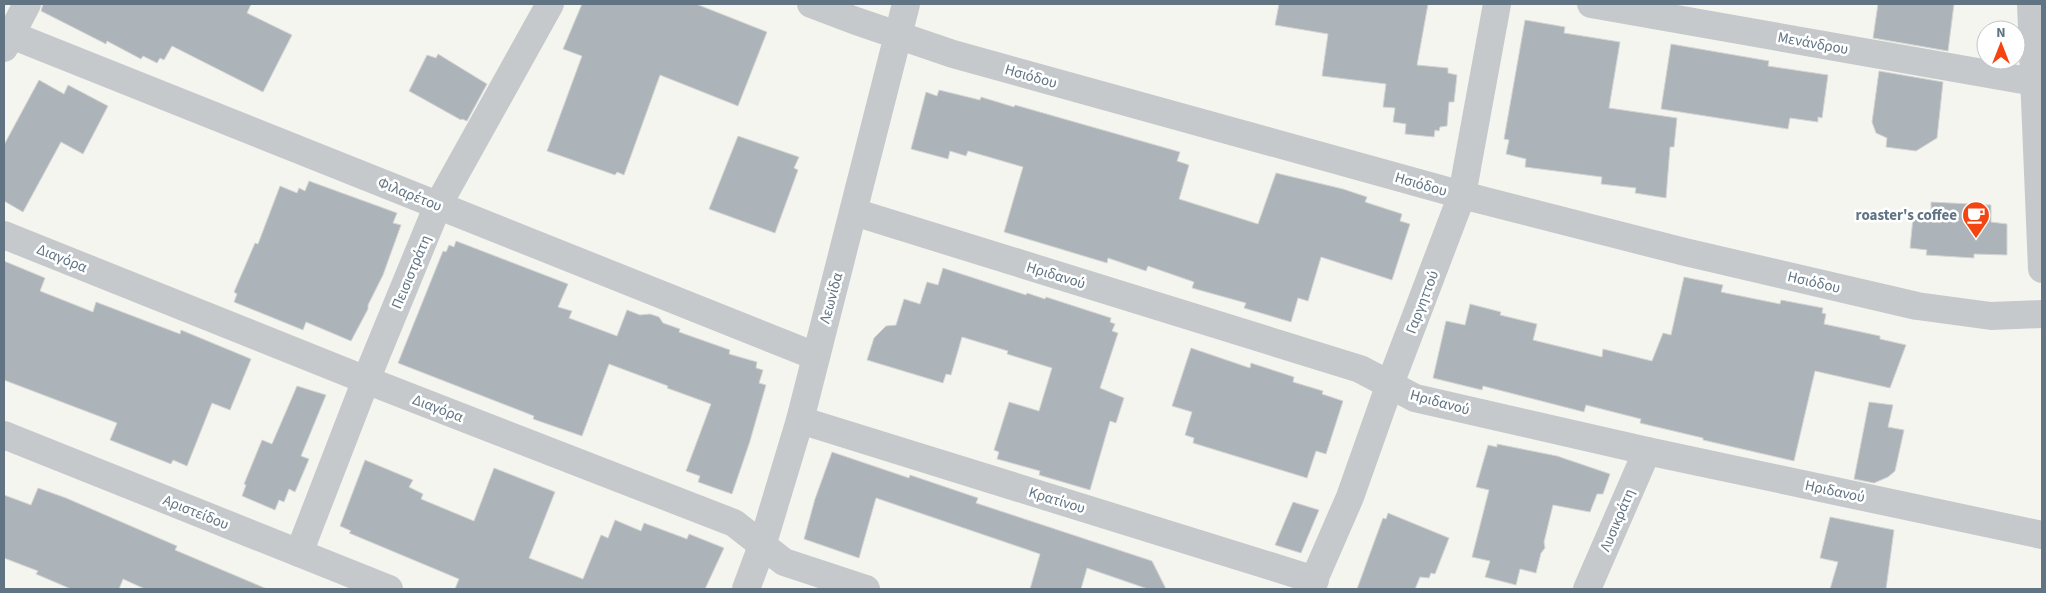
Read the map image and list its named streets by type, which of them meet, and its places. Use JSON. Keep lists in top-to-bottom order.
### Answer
{
  "streets": {
    "street": [
      "Μενάνδρου",
      "Ησιόδου",
      "Φιλαρέτου",
      "Διαγόρα",
      "Πεισιστράτη",
      "Ηριδανού",
      "Λεωνίδα",
      "Γαργηττού",
      "Κρατίνου",
      "Αριστείδου",
      "Λυσικράτη"
    ]
  },
  "crossings": [
    ["Ησιόδου", "Λεωνίδα"],
    ["Ησιόδου", "Γαργηττού"],
    ["Φιλαρέτου", "Πεισιστράτη"],
    ["Φιλαρέτου", "Λεωνίδα"],
    ["Διαγόρα", "Πεισιστράτη"],
    ["Διαγόρα", "Λεωνίδα"],
    ["Πεισιστράτη", "Αριστείδου"],
    ["Ηριδανού", "Λεωνίδα"],
    ["Ηριδανού", "Γαργηττού"],
    ["Ηριδανού", "Λυσικράτη"],
    ["Λεωνίδα", "Κρατίνου"],
    ["Γαργηττού", "Κρατίνου"]
  ],
  "places": {
    "cafe": ["roaster's coffee"]
  },
  "north": "top"
}
